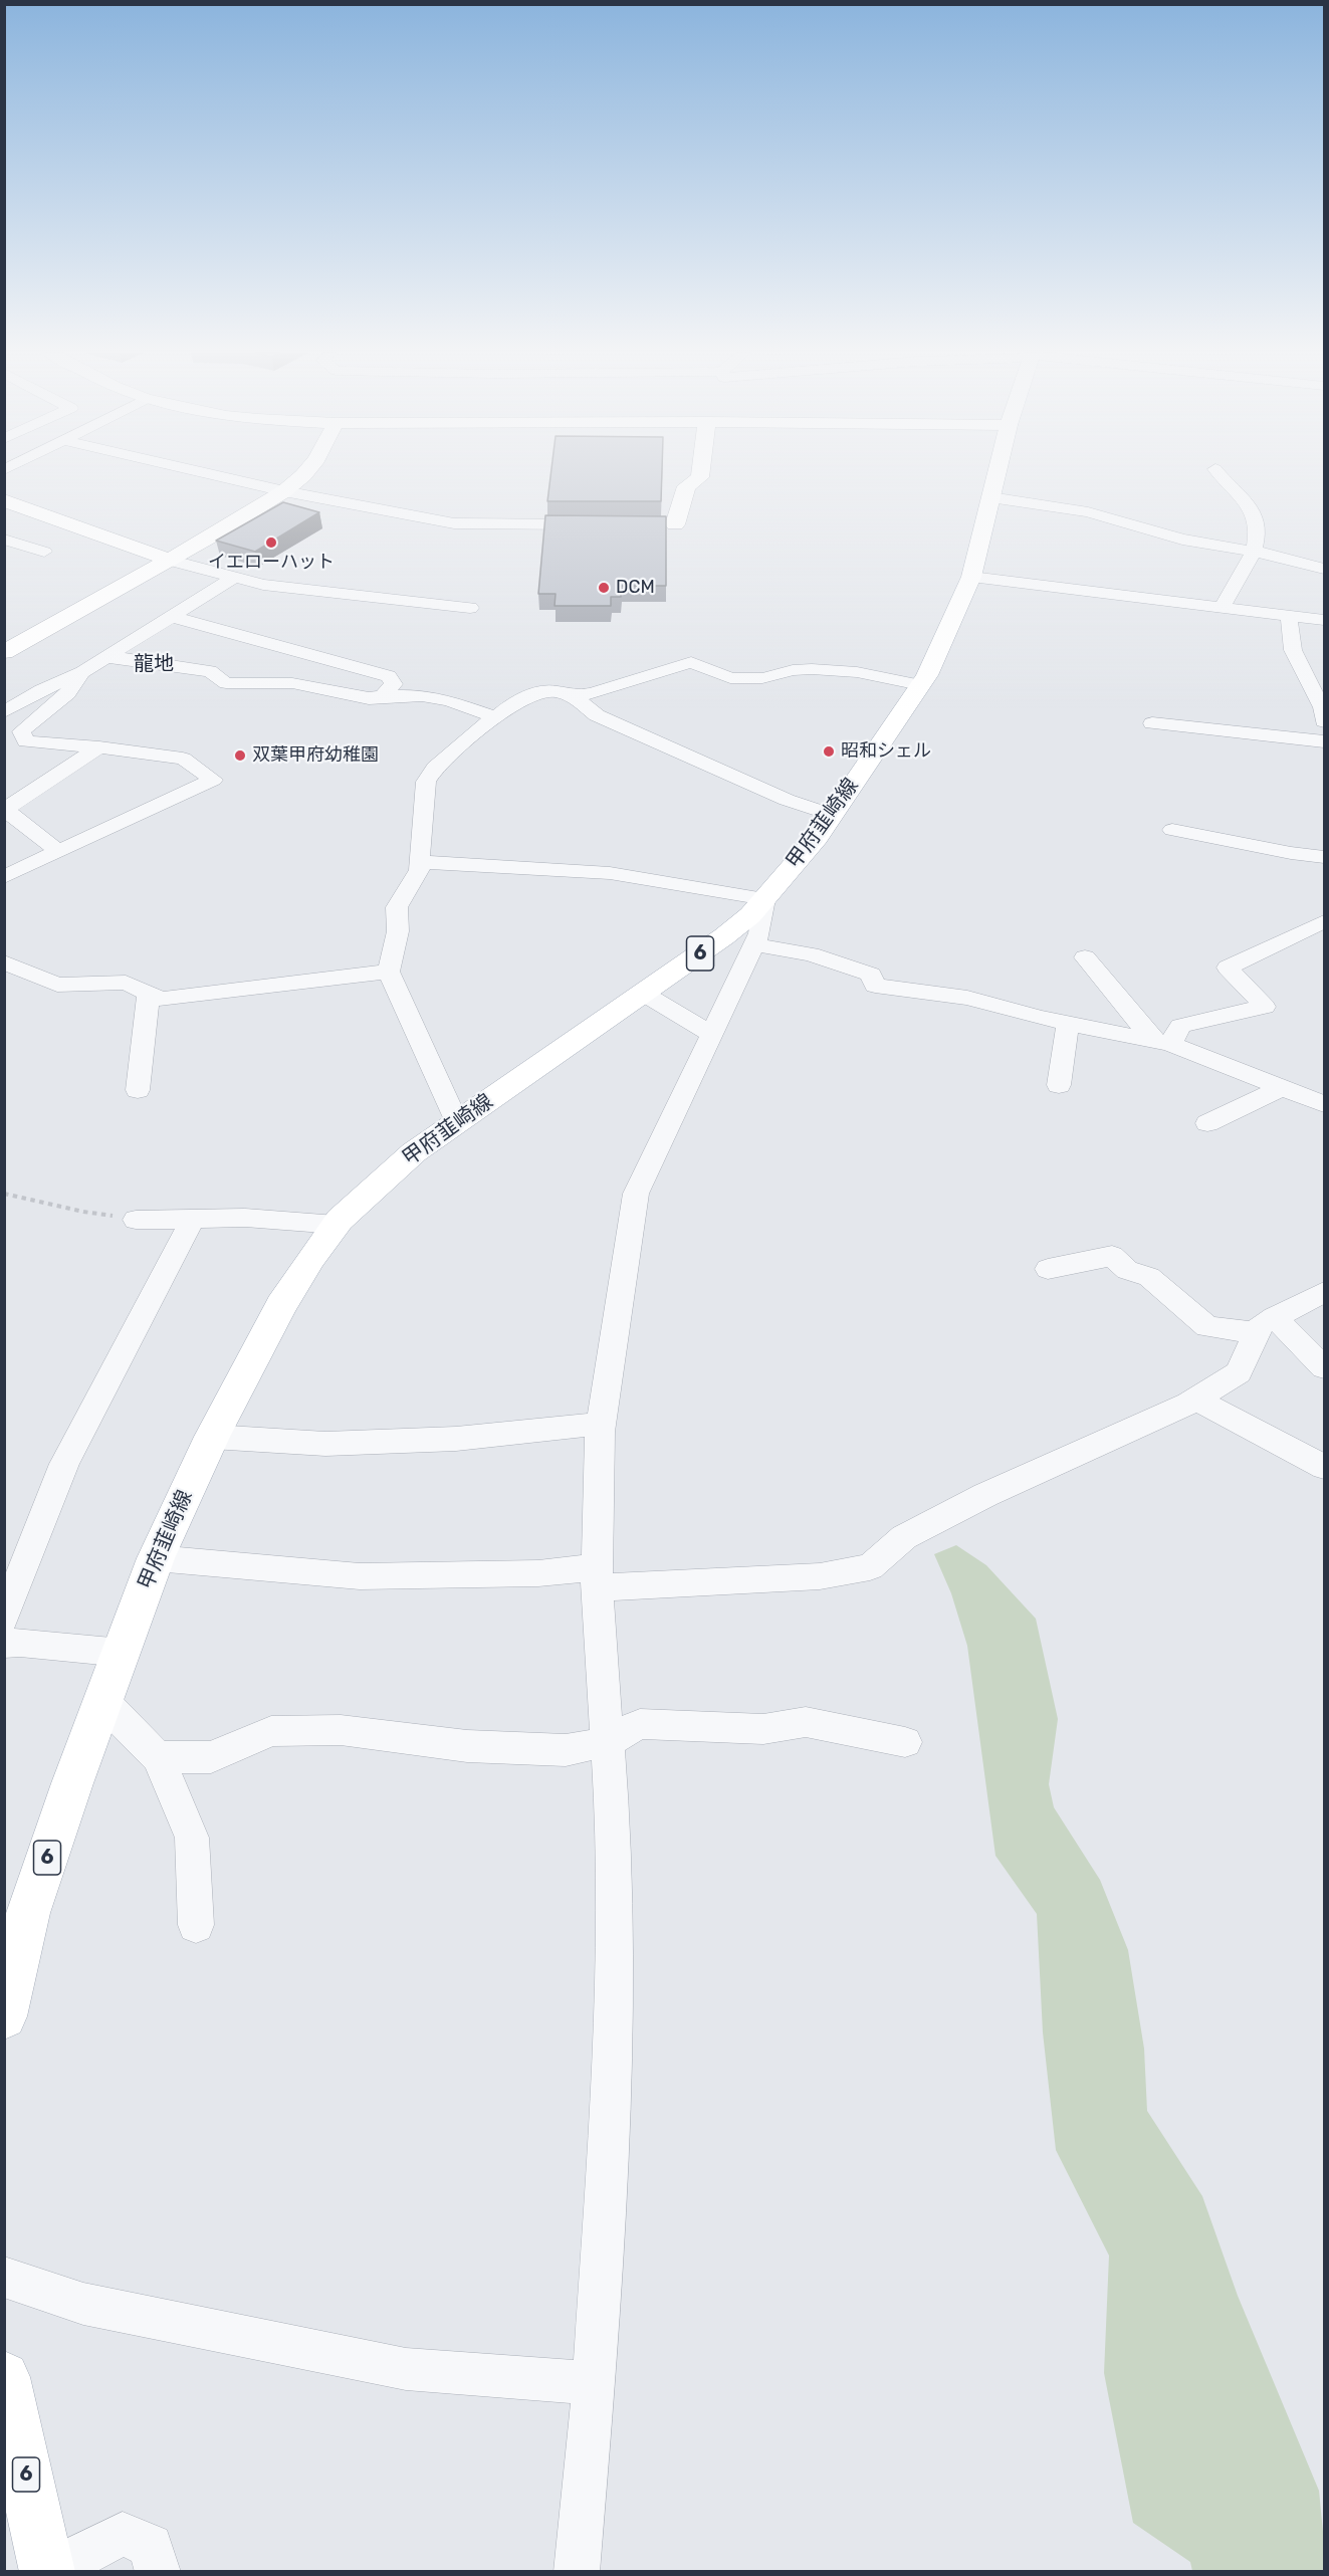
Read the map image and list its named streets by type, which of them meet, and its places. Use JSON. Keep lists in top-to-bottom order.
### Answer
{
  "streets": {
    "street": ["甲府韮崎線", "6"]
  },
  "districts": ["龍地"],
  "places": [
    "イエローハット",
    "DCM",
    "昭和シェル",
    "双葉甲府幼稚園"
  ]
}
